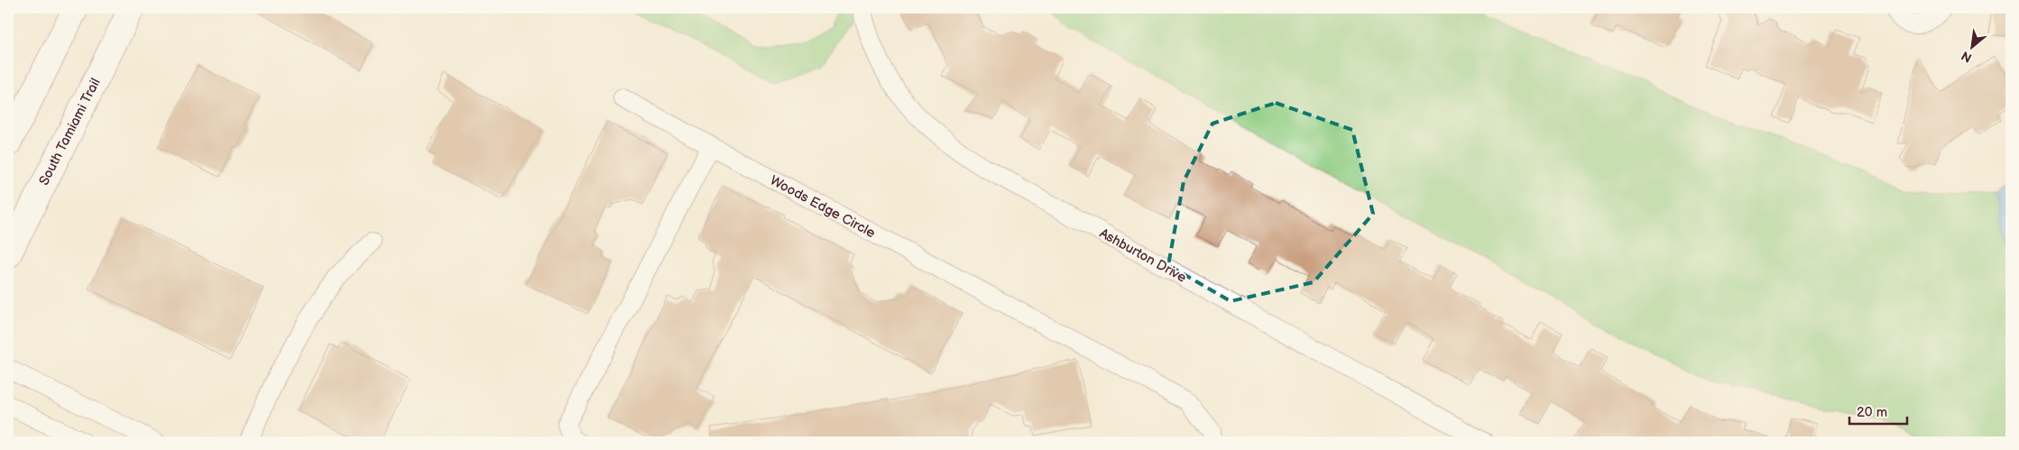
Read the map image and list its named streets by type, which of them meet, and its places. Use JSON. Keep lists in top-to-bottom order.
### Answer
{
  "streets": {
    "main road": ["South Tamiami Trail"],
    "street": ["Woods Edge Circle", "Ashburton Drive"]
  },
  "scale_bar": "20 m",
  "north": "bottom left"
}
